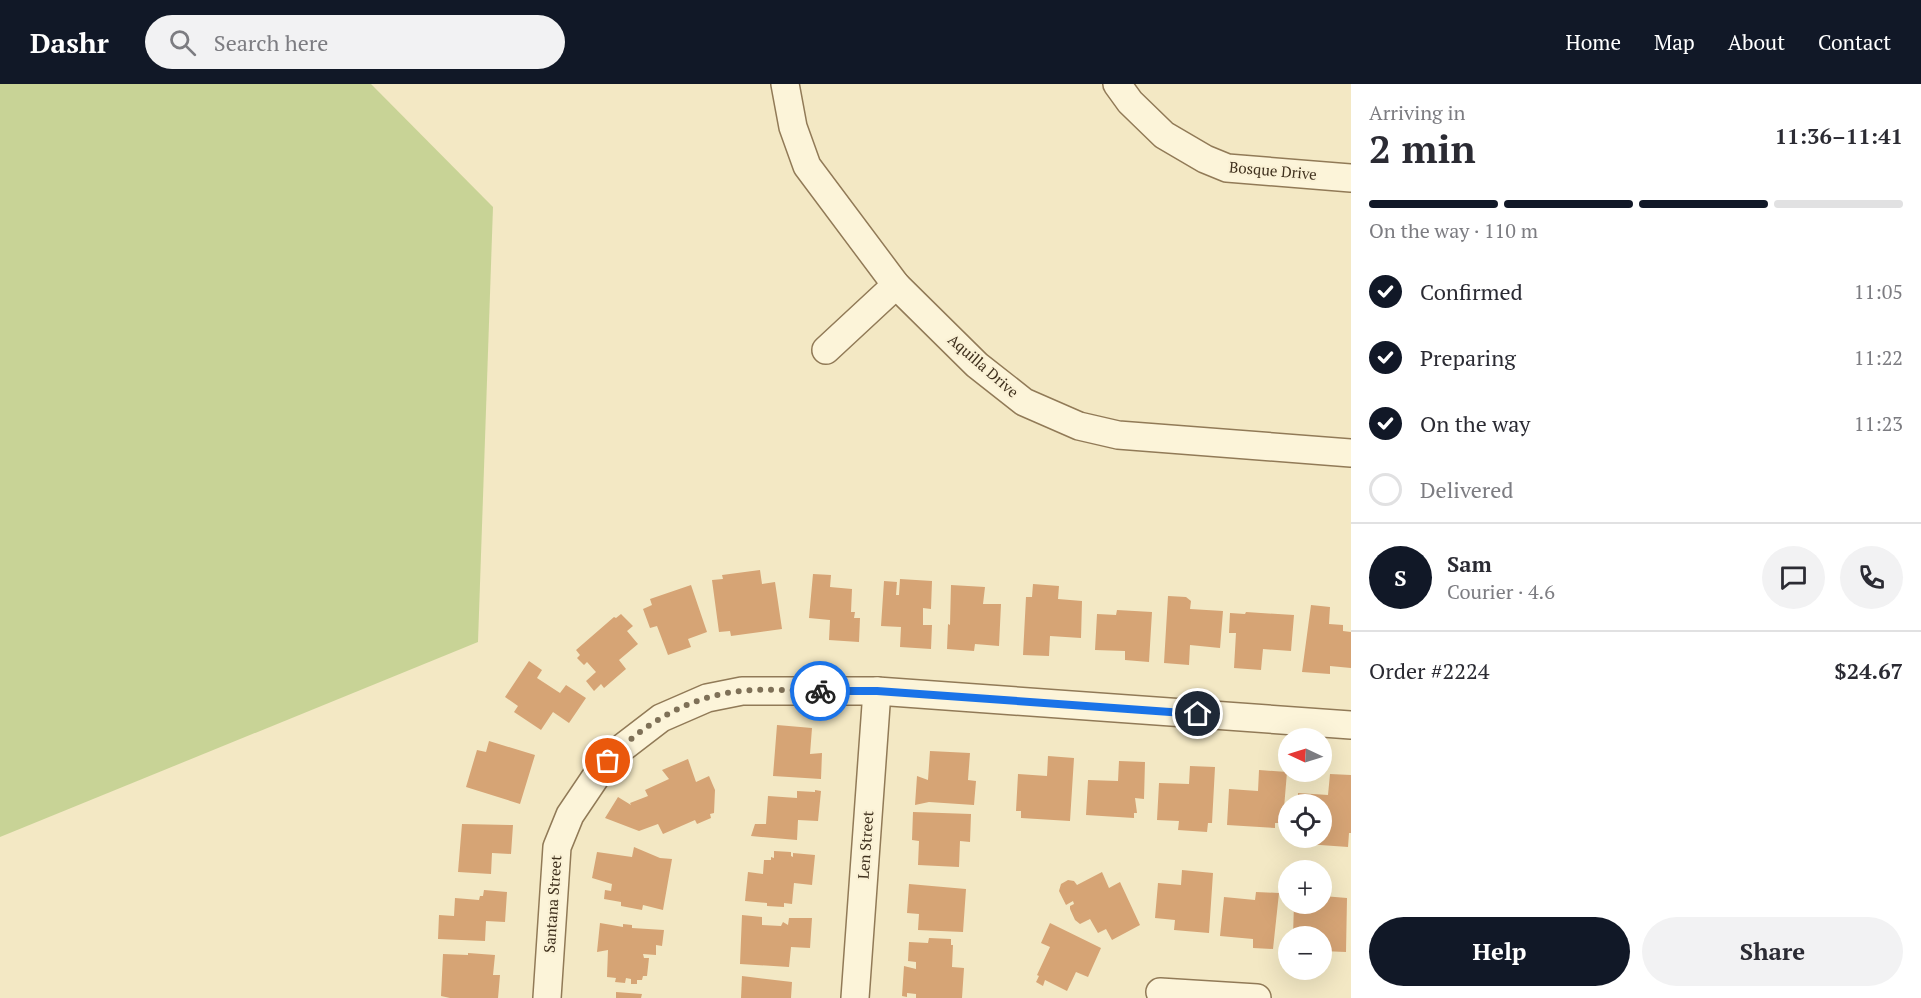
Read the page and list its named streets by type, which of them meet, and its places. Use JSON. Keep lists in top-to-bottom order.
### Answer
{
  "streets": {
    "street": [
      "Bosque Drive",
      "Aquilla Drive",
      "Len Street",
      "Santana Street"
    ]
  },
  "crossings": [
    ["Len Street", "Santana Street"]
  ],
  "north": "left",
  "page": {
    "header": "Dashr",
    "search": "Search here",
    "nav": [
      "Home",
      "Map",
      "About",
      "Contact"
    ],
    "heading": ["2 min", "Arriving in", "11:36–11:41"],
    "panel": [
      "Sam",
      "Courier · 4.6",
      "Order #2224",
      "$24.67"
    ],
    "bar": "On the way · 110 m",
    "list": [
      ["Confirmed", "11:05"],
      ["Preparing", "11:22"],
      ["On the way", "11:23"],
      "Delivered"
    ],
    "round": "S",
    "map_buttons": ["+", "−"],
    "buttons": ["Help", "Share"]
  }
}
